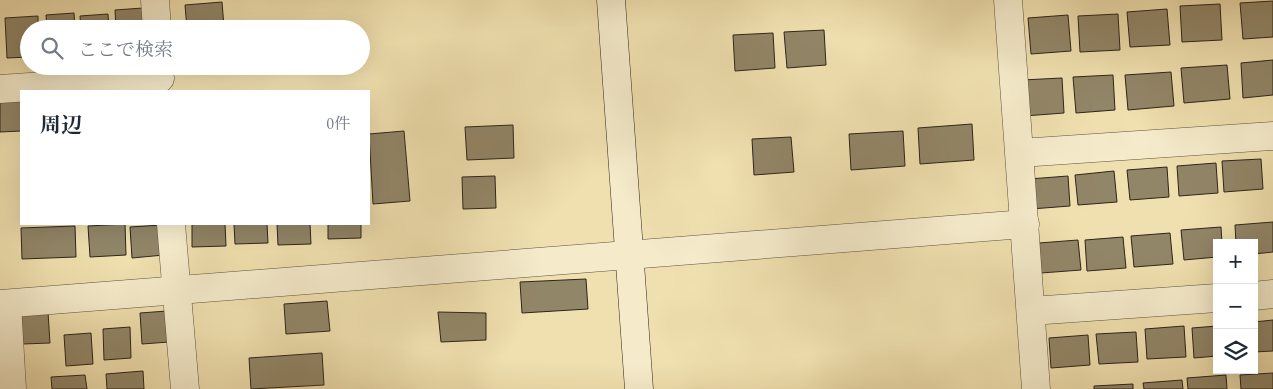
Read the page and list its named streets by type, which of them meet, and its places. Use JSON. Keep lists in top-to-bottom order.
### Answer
{
  "page": {
    "search": "ここで検索",
    "heading": ["周辺", "0件"],
    "map_buttons": ["+", "−"]
  }
}
